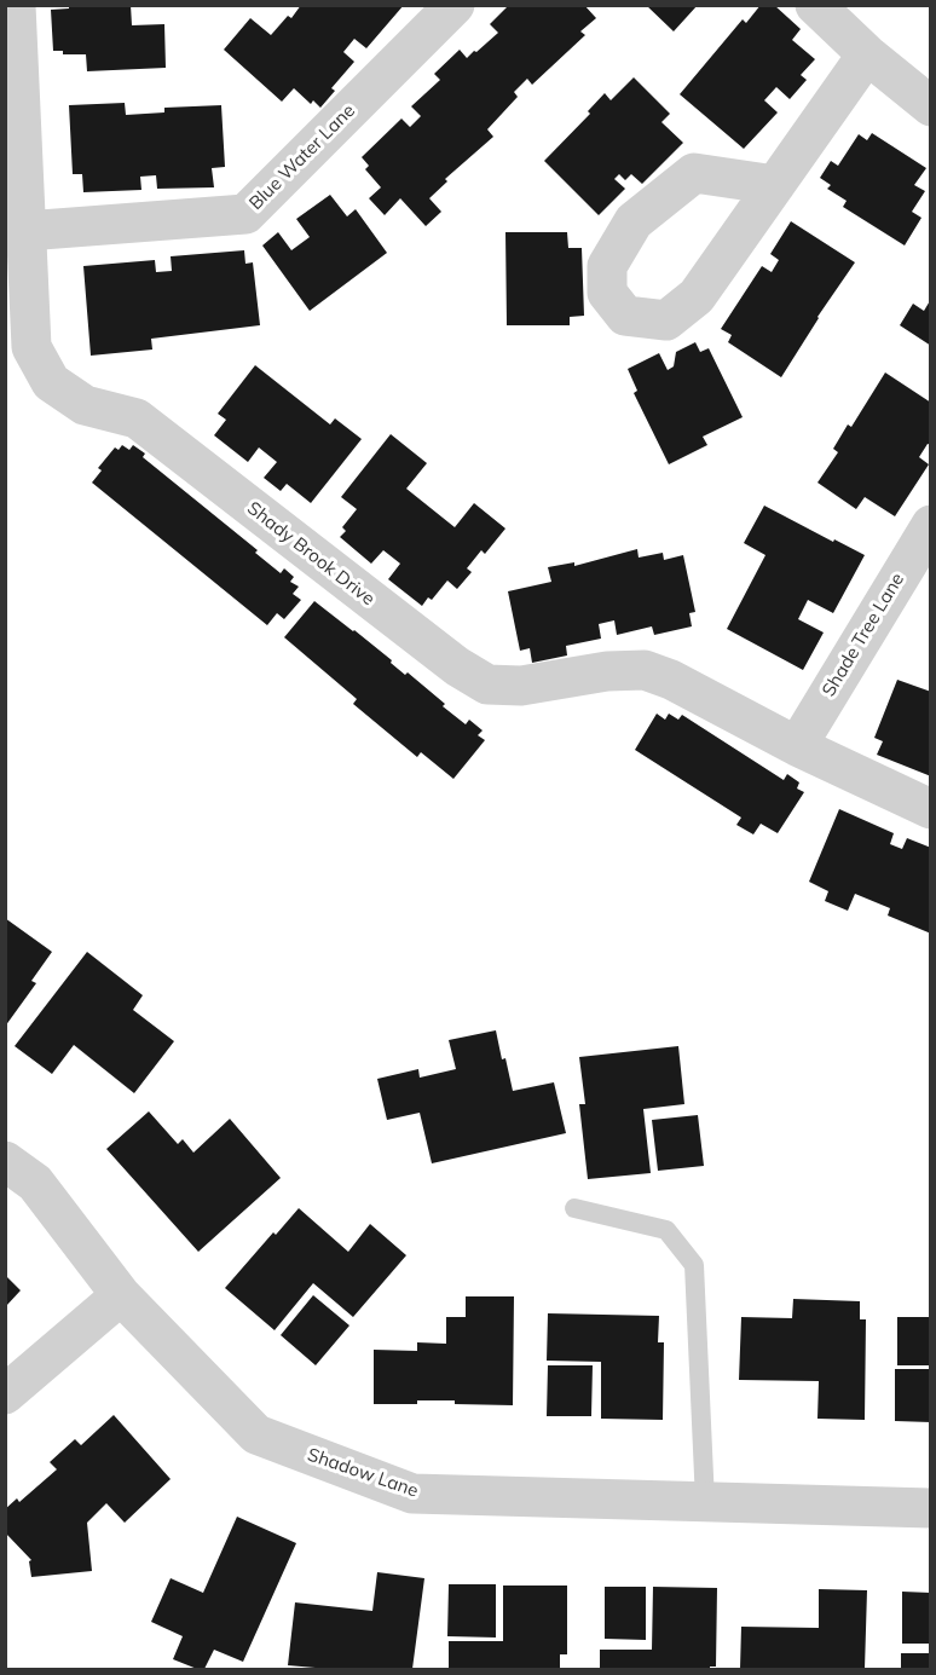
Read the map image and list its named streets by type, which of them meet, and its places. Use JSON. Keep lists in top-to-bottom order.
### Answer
{
  "streets": {
    "street": [
      "Blue Water Lane",
      "Shady Brook Drive",
      "Shade Tree Lane",
      "Shadow Lane"
    ]
  },
  "crossings": [
    ["Blue Water Lane", "Shady Brook Drive"],
    ["Shady Brook Drive", "Shade Tree Lane"]
  ]
}
